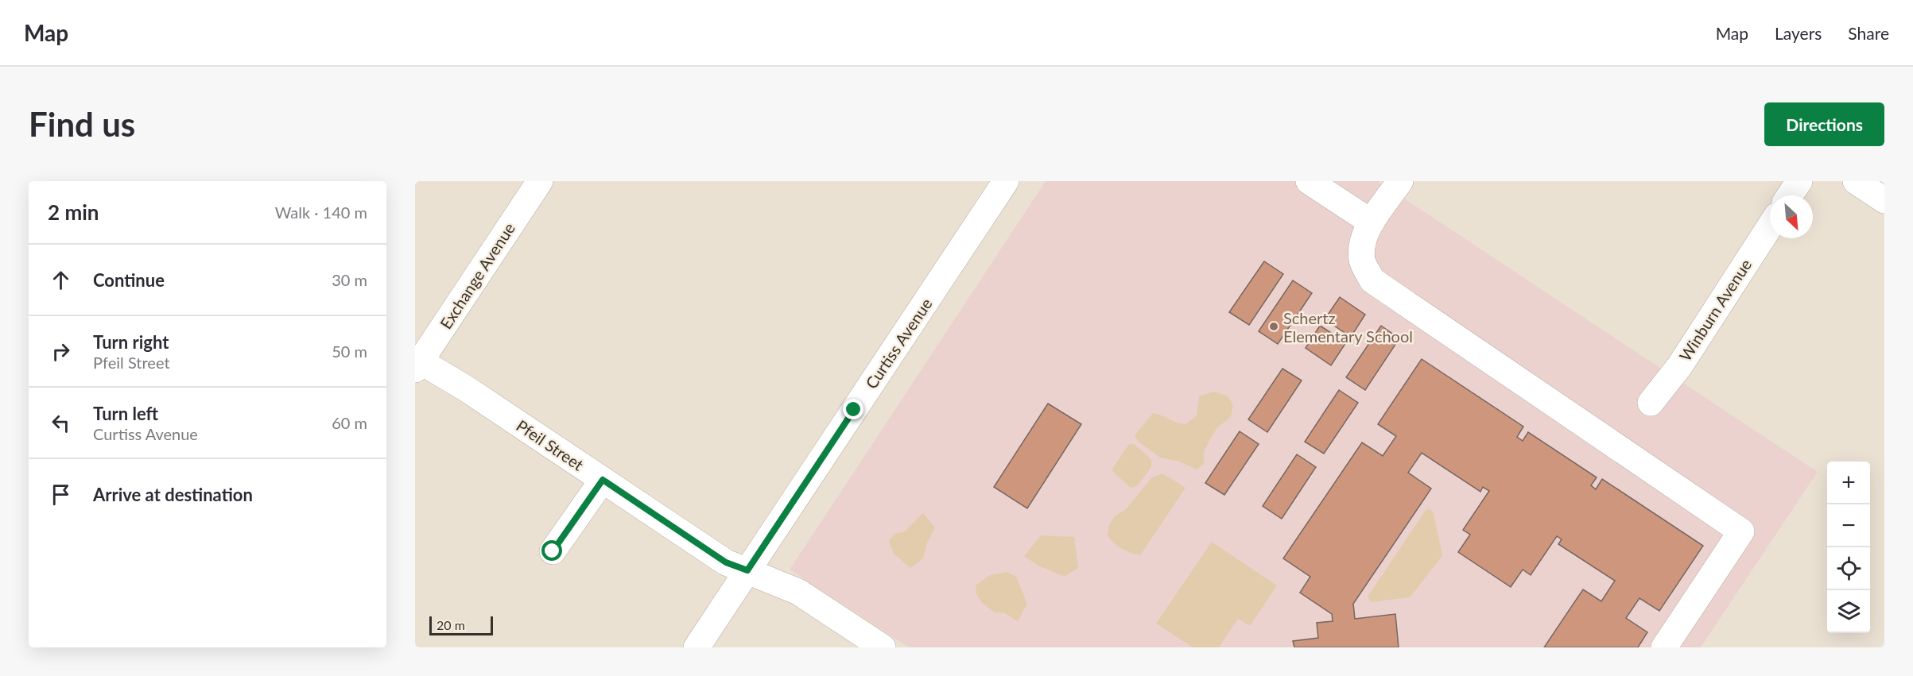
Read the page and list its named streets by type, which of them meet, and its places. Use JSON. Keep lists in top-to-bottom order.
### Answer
{
  "streets": {
    "street": [
      "Exchange Avenue",
      "Winburn Avenue",
      "Curtiss Avenue",
      "Pfeil Street"
    ]
  },
  "crossings": [
    ["Exchange Avenue", "Pfeil Street"],
    ["Curtiss Avenue", "Pfeil Street"]
  ],
  "places": ["Schertz Elementary School"],
  "scale_bar": "20 m",
  "north": "bottom right",
  "page": {
    "header": "Map",
    "nav": ["Map", "Layers", "Share"],
    "buttons": "Directions",
    "title": "Find us",
    "heading": ["2 min", "Walk · 140 m"],
    "list": [
      ["Continue", "30 m"],
      ["Turn right", "Pfeil Street", "50 m"],
      ["Turn left", "Curtiss Avenue", "60 m"],
      "Arrive at destination"
    ],
    "map_buttons": ["+", "−"],
    "scale": "20 m"
  }
}
